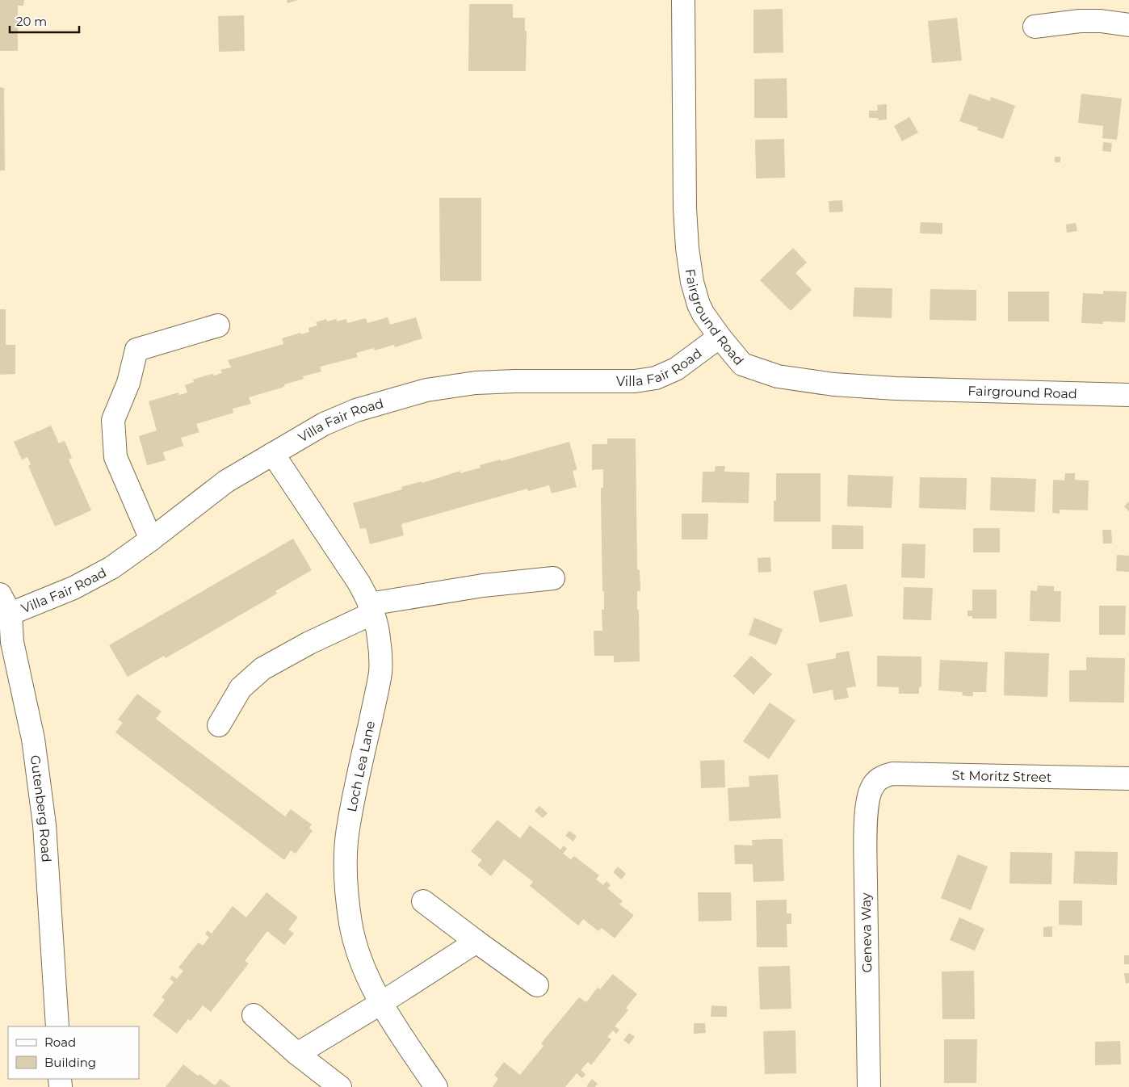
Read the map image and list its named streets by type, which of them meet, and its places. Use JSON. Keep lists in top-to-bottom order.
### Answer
{
  "streets": {
    "street": [
      "Fairground Road",
      "Villa Fair Road",
      "Loch Lea Lane",
      "St Moritz Street",
      "Gutenberg Road",
      "Geneva Way"
    ]
  },
  "crossings": [
    ["Fairground Road", "Villa Fair Road"],
    ["Villa Fair Road", "Loch Lea Lane"],
    ["Villa Fair Road", "Gutenberg Road"],
    ["St Moritz Street", "Geneva Way"]
  ],
  "legend": ["Road", "Building"],
  "scale_bar": "20 m"
}
